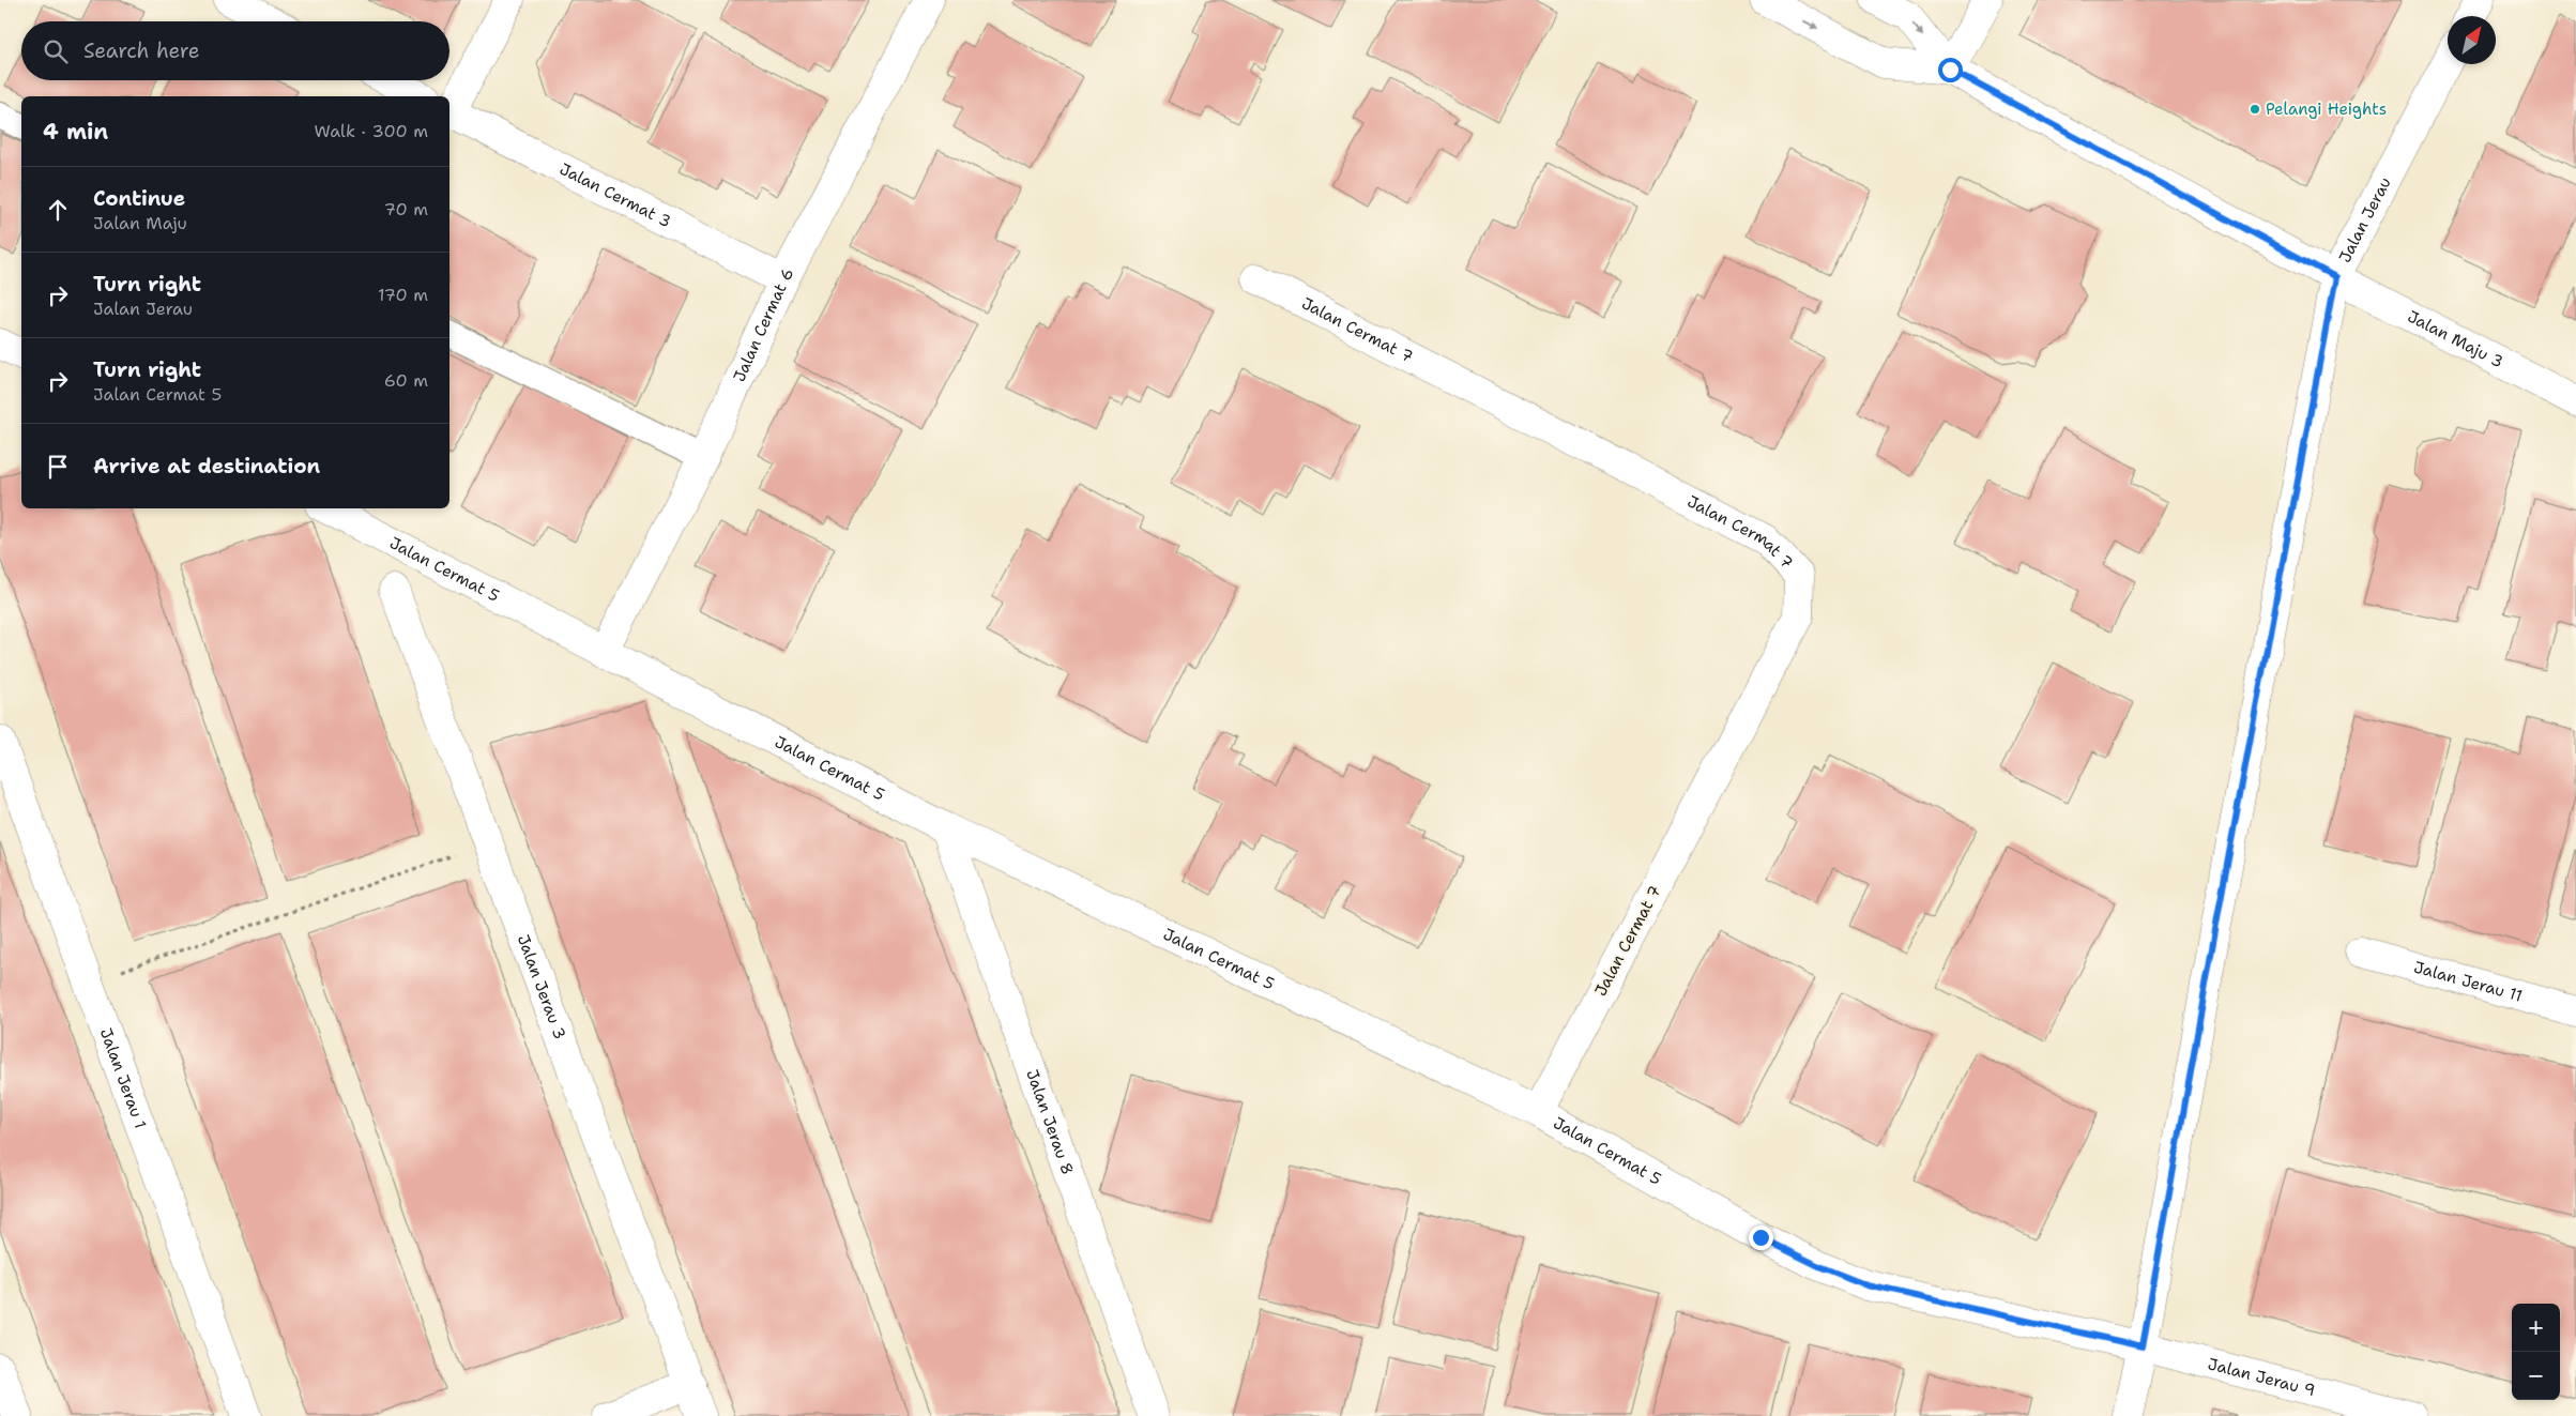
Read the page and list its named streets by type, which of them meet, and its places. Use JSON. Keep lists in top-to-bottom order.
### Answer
{
  "streets": {
    "street": [
      "Jalan Cermat 3",
      "Jalan Jerau",
      "Jalan Cermat 6",
      "Jalan Cermat 7",
      "Jalan Maju 3",
      "Jalan Cermat 5",
      "Jalan Jerau 11",
      "Jalan Jerau 3",
      "Jalan Jerau 1",
      "Jalan Jerau 8",
      "Jalan Jerau 9"
    ]
  },
  "crossings": [
    ["Jalan Cermat 3", "Jalan Cermat 6"],
    ["Jalan Jerau", "Jalan Maju 3"],
    ["Jalan Jerau", "Jalan Cermat 5"],
    ["Jalan Jerau", "Jalan Jerau 9"],
    ["Jalan Cermat 6", "Jalan Cermat 5"],
    ["Jalan Cermat 7", "Jalan Cermat 5"],
    ["Jalan Cermat 5", "Jalan Jerau 8"],
    ["Jalan Cermat 5", "Jalan Jerau 9"]
  ],
  "places": ["Pelangi Heights"],
  "north": "top right",
  "page": {
    "search": "Search here",
    "heading": ["4 min", "Walk · 300 m"],
    "list": [
      ["Continue", "Jalan Maju", "70 m"],
      ["Turn right", "Jalan Jerau", "170 m"],
      ["Turn right", "Jalan Cermat 5", "60 m"],
      "Arrive at destination"
    ],
    "map_buttons": ["+", "−"]
  }
}
